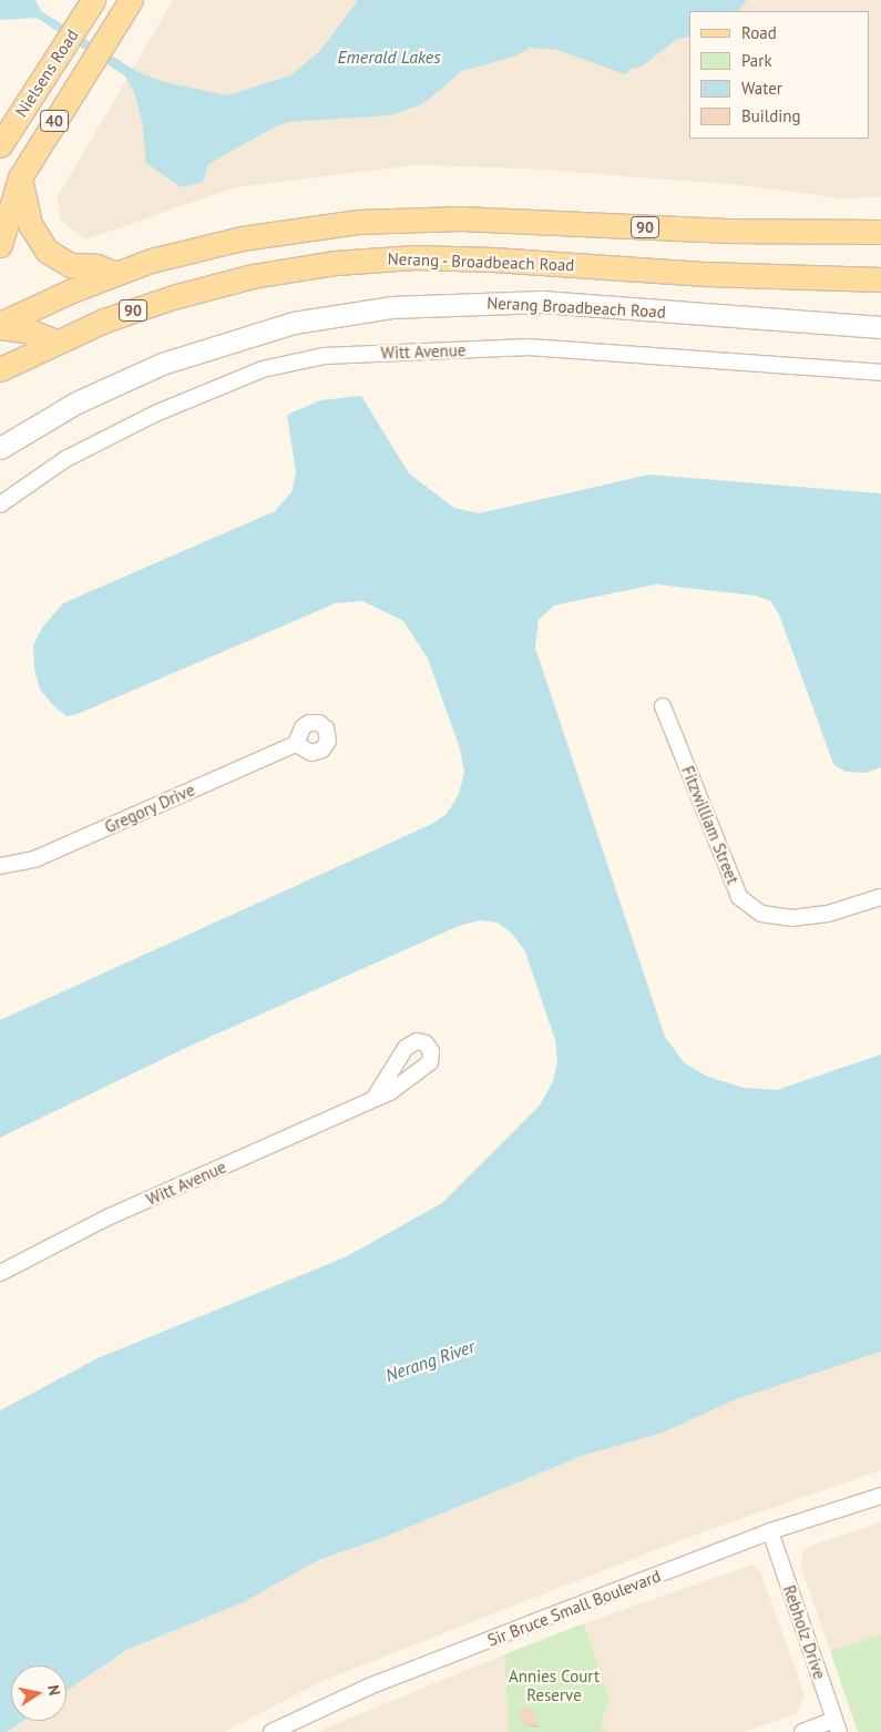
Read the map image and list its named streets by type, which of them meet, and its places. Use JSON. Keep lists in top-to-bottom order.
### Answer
{
  "streets": {
    "main road": [
      "Nielsens Road",
      "40",
      "90",
      "Nerang - Broadbeach Road"
    ],
    "street": [
      "Nerang Broadbeach Road",
      "Witt Avenue",
      "Gregory Drive",
      "Fitzwilliam Street",
      "Sir Bruce Small Boulevard",
      "Rebholz Drive"
    ]
  },
  "crossings": [
    ["Sir Bruce Small Boulevard", "Rebholz Drive"]
  ],
  "water": ["Emerald Lakes", "Nerang River"],
  "parks": ["Annies Court Reserve"],
  "legend": [
    "Road",
    "Park",
    "Water",
    "Building"
  ],
  "north": "right"
}
